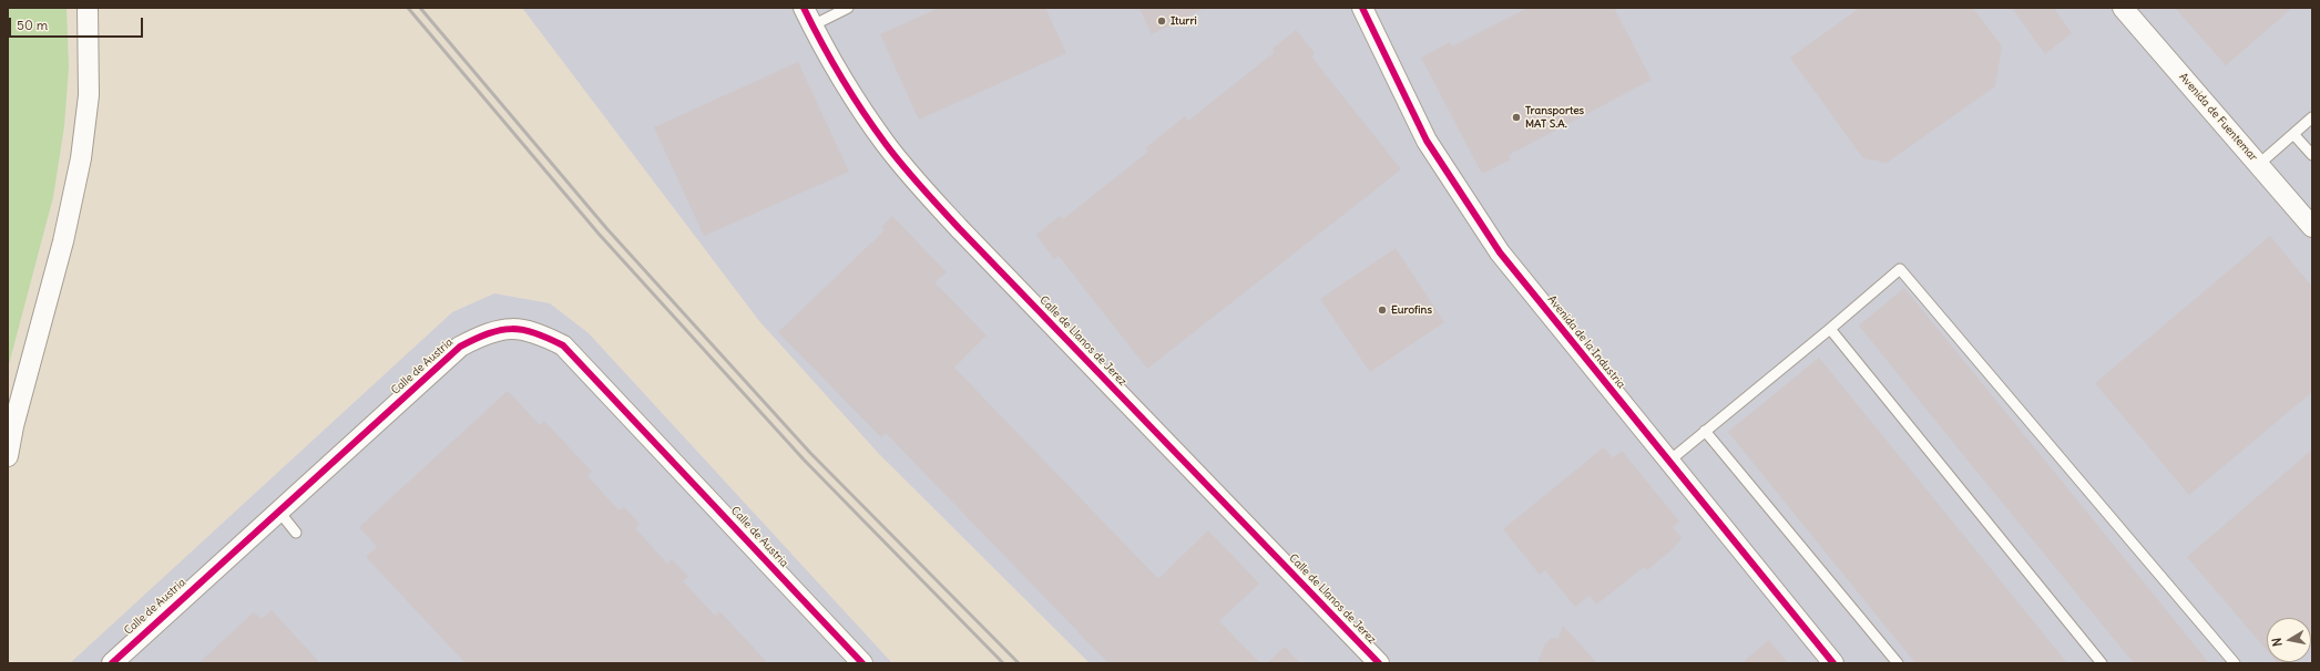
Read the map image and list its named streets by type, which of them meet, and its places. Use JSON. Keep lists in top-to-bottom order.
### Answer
{
  "streets": {
    "street": [
      "Avenida de Fuentemar",
      "Calle de Llanos de Jerez",
      "Avenida de la Industria",
      "Calle de Austria"
    ]
  },
  "places": ["Iturri", "Transportes MAT S.A.", "Eurofins"],
  "scale_bar": "50 m",
  "north": "left"
}
